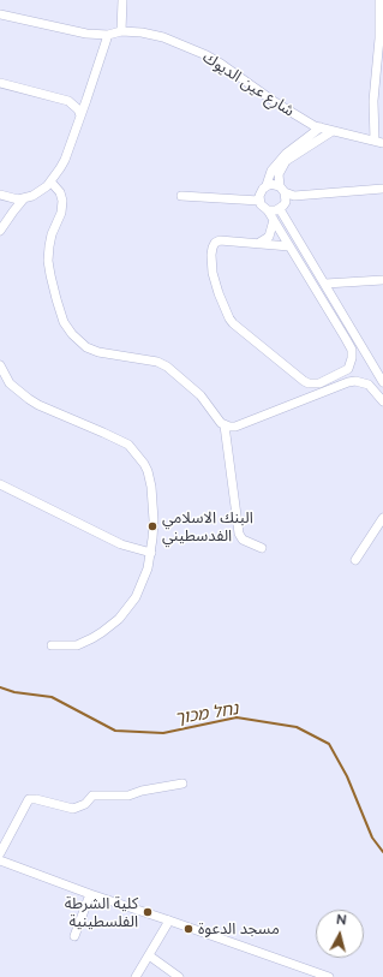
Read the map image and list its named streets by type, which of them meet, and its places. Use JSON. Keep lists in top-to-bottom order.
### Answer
{
  "streets": {
    "street": ["شارع عين الديوك"]
  },
  "water": ["נחל מכוך"],
  "places": ["البنك الاسلامي الفدسطيني", "كلية الشرطة الفلسطينية", "مسجد الدعوة"],
  "north": "top"
}
